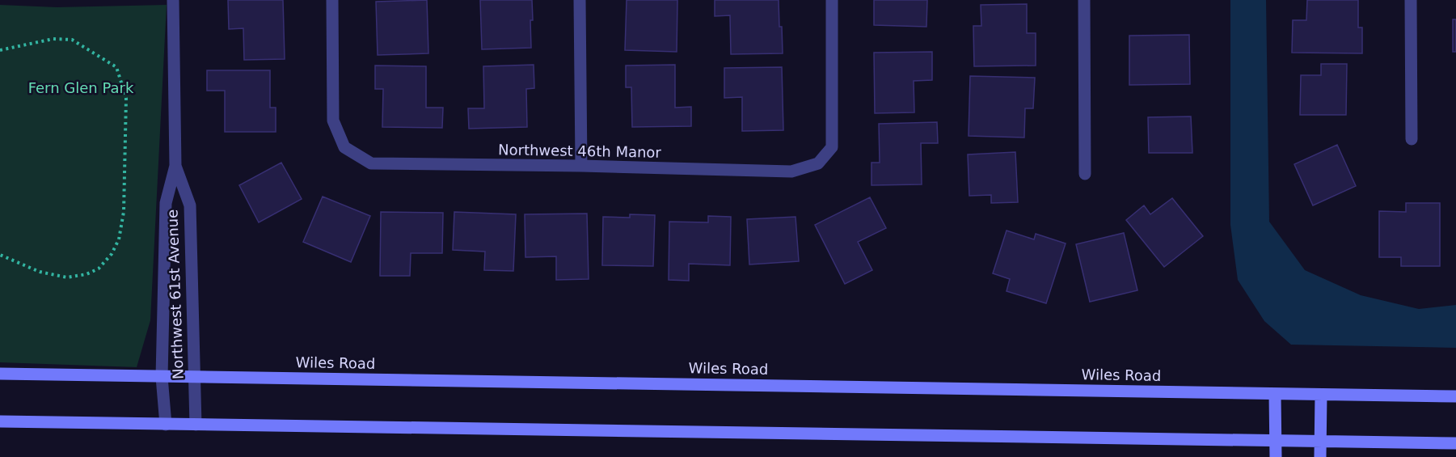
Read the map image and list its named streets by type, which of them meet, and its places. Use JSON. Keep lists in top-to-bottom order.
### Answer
{
  "streets": {
    "main road": ["Wiles Road"],
    "street": ["Northwest 46th Manor", "Northwest 61st Avenue"]
  },
  "crossings": [
    ["Northwest 61st Avenue", "Wiles Road"]
  ],
  "parks": ["Fern Glen Park"]
}
